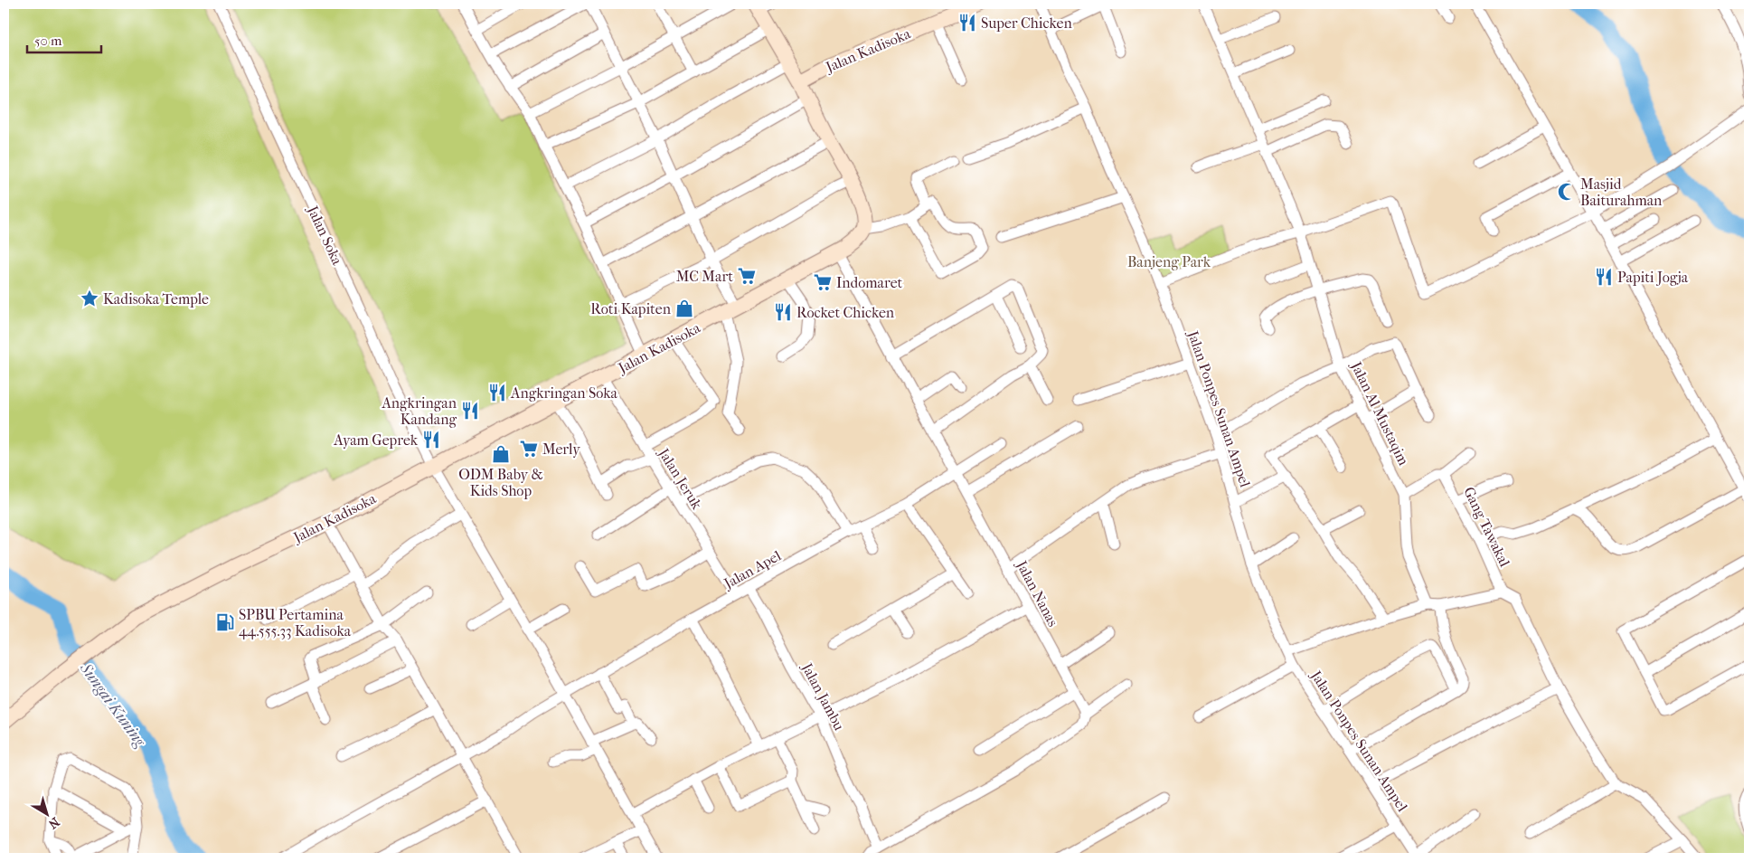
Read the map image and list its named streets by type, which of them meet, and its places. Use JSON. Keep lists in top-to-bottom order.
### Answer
{
  "streets": {
    "street": [
      "Jalan Kadisoka",
      "Jalan Soka",
      "Jalan Ponpes Sunan Ampel",
      "Jalan Al Mustaqim",
      "Jalan Jeruk",
      "Gang Tawakal",
      "Jalan Apel",
      "Jalan Nanas",
      "Jalan Jambu"
    ]
  },
  "crossings": [
    ["Jalan Kadisoka", "Jalan Soka"],
    ["Jalan Kadisoka", "Jalan Jeruk"],
    ["Jalan Kadisoka", "Jalan Nanas"],
    ["Jalan Soka", "Jalan Apel"],
    ["Jalan Jeruk", "Jalan Apel"],
    ["Jalan Apel", "Jalan Nanas"],
    ["Jalan Apel", "Jalan Jambu"]
  ],
  "water": ["Sungai Kuning"],
  "parks": ["Banjeng Park"],
  "places": {
    "restaurant": [
      "Super Chicken",
      "Papiti Jogja",
      "Rocket Chicken",
      "Angkringan Soka",
      "Angkringan Kandang",
      "Ayam Geprek"
    ],
    "mosque": ["Masjid Baiturahman"],
    "supermarket": ["MC Mart", "Indomaret", "Merly"],
    "place": ["Kadisoka Temple"],
    "shop": ["Roti Kapiten", "ODM Baby & Kids Shop"],
    "fuel station": ["SPBU Pertamina 44.555.33 Kadisoka"]
  },
  "scale_bar": "50 m",
  "north": "bottom right"
}
